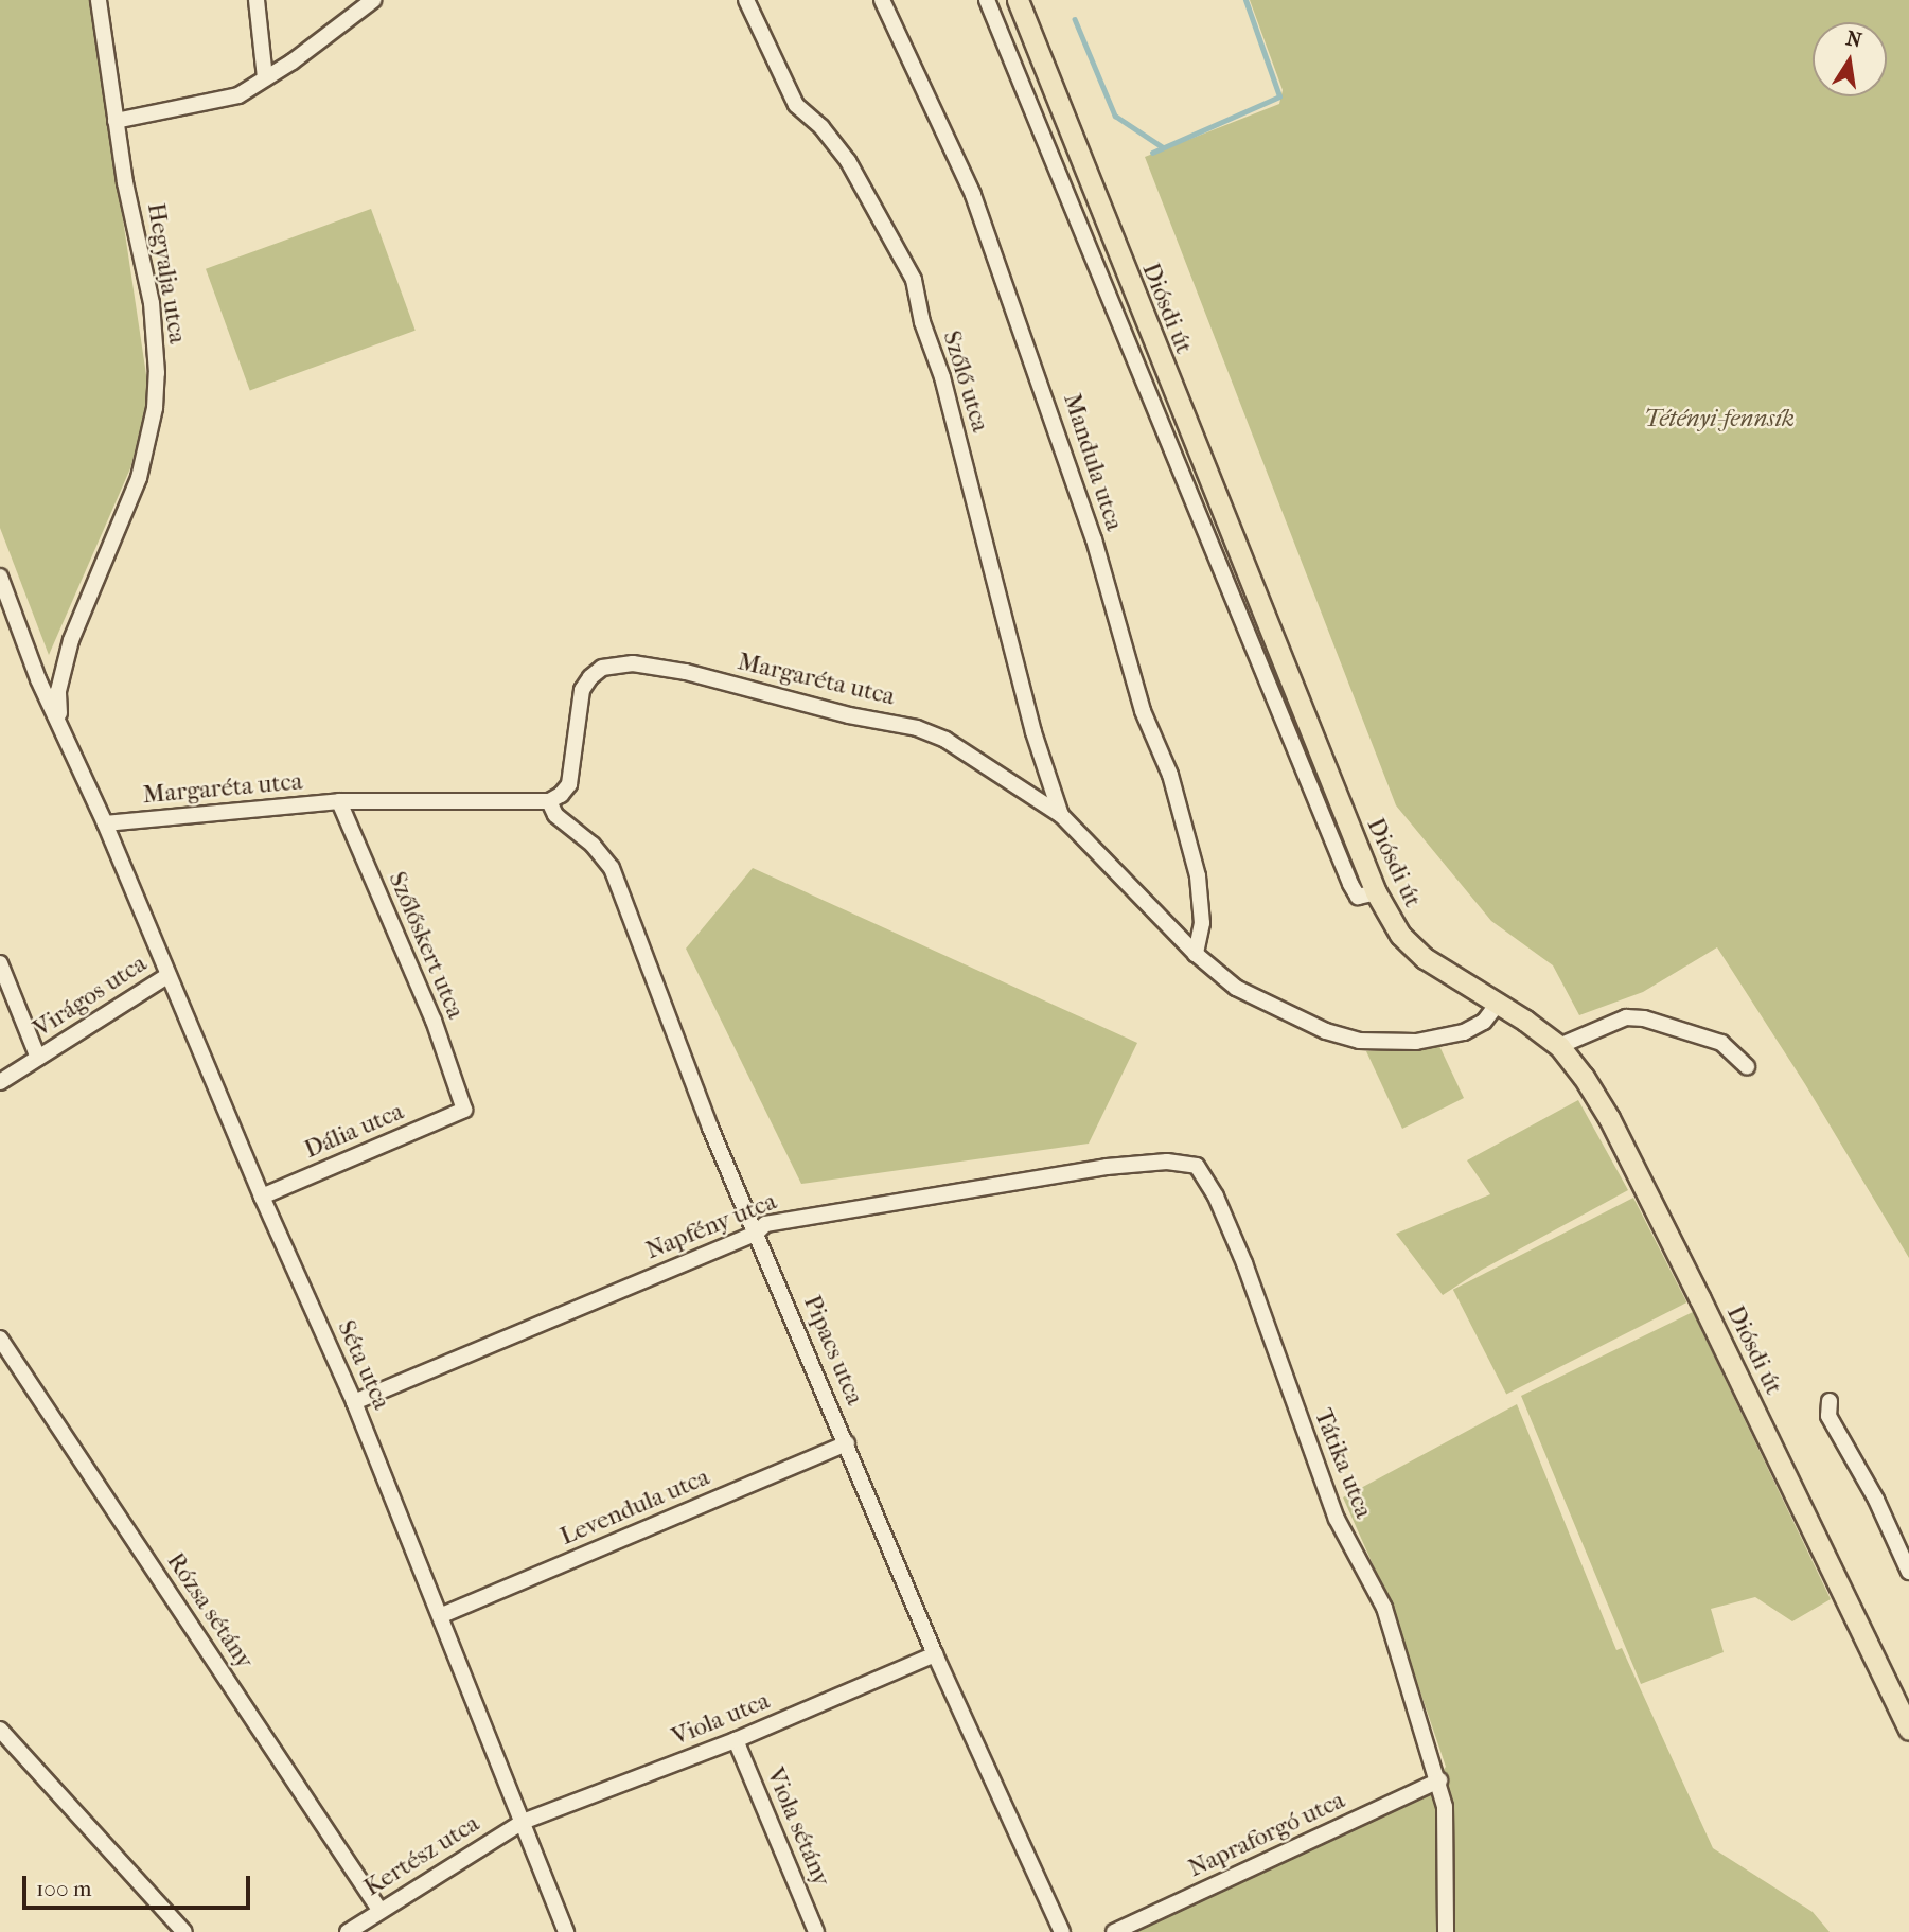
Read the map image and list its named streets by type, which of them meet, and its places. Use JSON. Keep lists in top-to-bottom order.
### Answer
{
  "streets": {
    "main road": ["Diósdi út"],
    "street": [
      "Hegyalja utca",
      "Szőlő utca",
      "Mandula utca",
      "Margaréta utca",
      "Szőlőskert utca",
      "Virágos utca",
      "Dália utca",
      "Napfény utca",
      "Pipacs utca",
      "Séta utca",
      "Tátika utca",
      "Levendula utca",
      "Rózsa sétány",
      "Viola utca",
      "Viola sétány",
      "Napraforgó utca",
      "Kertész utca"
    ]
  },
  "crossings": [
    ["Hegyalja utca", "Séta utca"],
    ["Diósdi út", "Margaréta utca"],
    ["Szőlő utca", "Margaréta utca"],
    ["Mandula utca", "Margaréta utca"],
    ["Margaréta utca", "Szőlőskert utca"],
    ["Margaréta utca", "Pipacs utca"],
    ["Margaréta utca", "Séta utca"],
    ["Szőlőskert utca", "Dália utca"],
    ["Virágos utca", "Séta utca"],
    ["Dália utca", "Séta utca"],
    ["Napfény utca", "Pipacs utca"],
    ["Napfény utca", "Séta utca"],
    ["Napfény utca", "Tátika utca"],
    ["Pipacs utca", "Levendula utca"],
    ["Pipacs utca", "Viola utca"],
    ["Séta utca", "Levendula utca"],
    ["Séta utca", "Viola utca"],
    ["Séta utca", "Kertész utca"],
    ["Tátika utca", "Napraforgó utca"],
    ["Rózsa sétány", "Kertész utca"],
    ["Viola utca", "Viola sétány"],
    ["Viola utca", "Kertész utca"]
  ],
  "parks": ["Tétényi-fennsík"],
  "scale_bar": "100 m",
  "north": "top"
}
